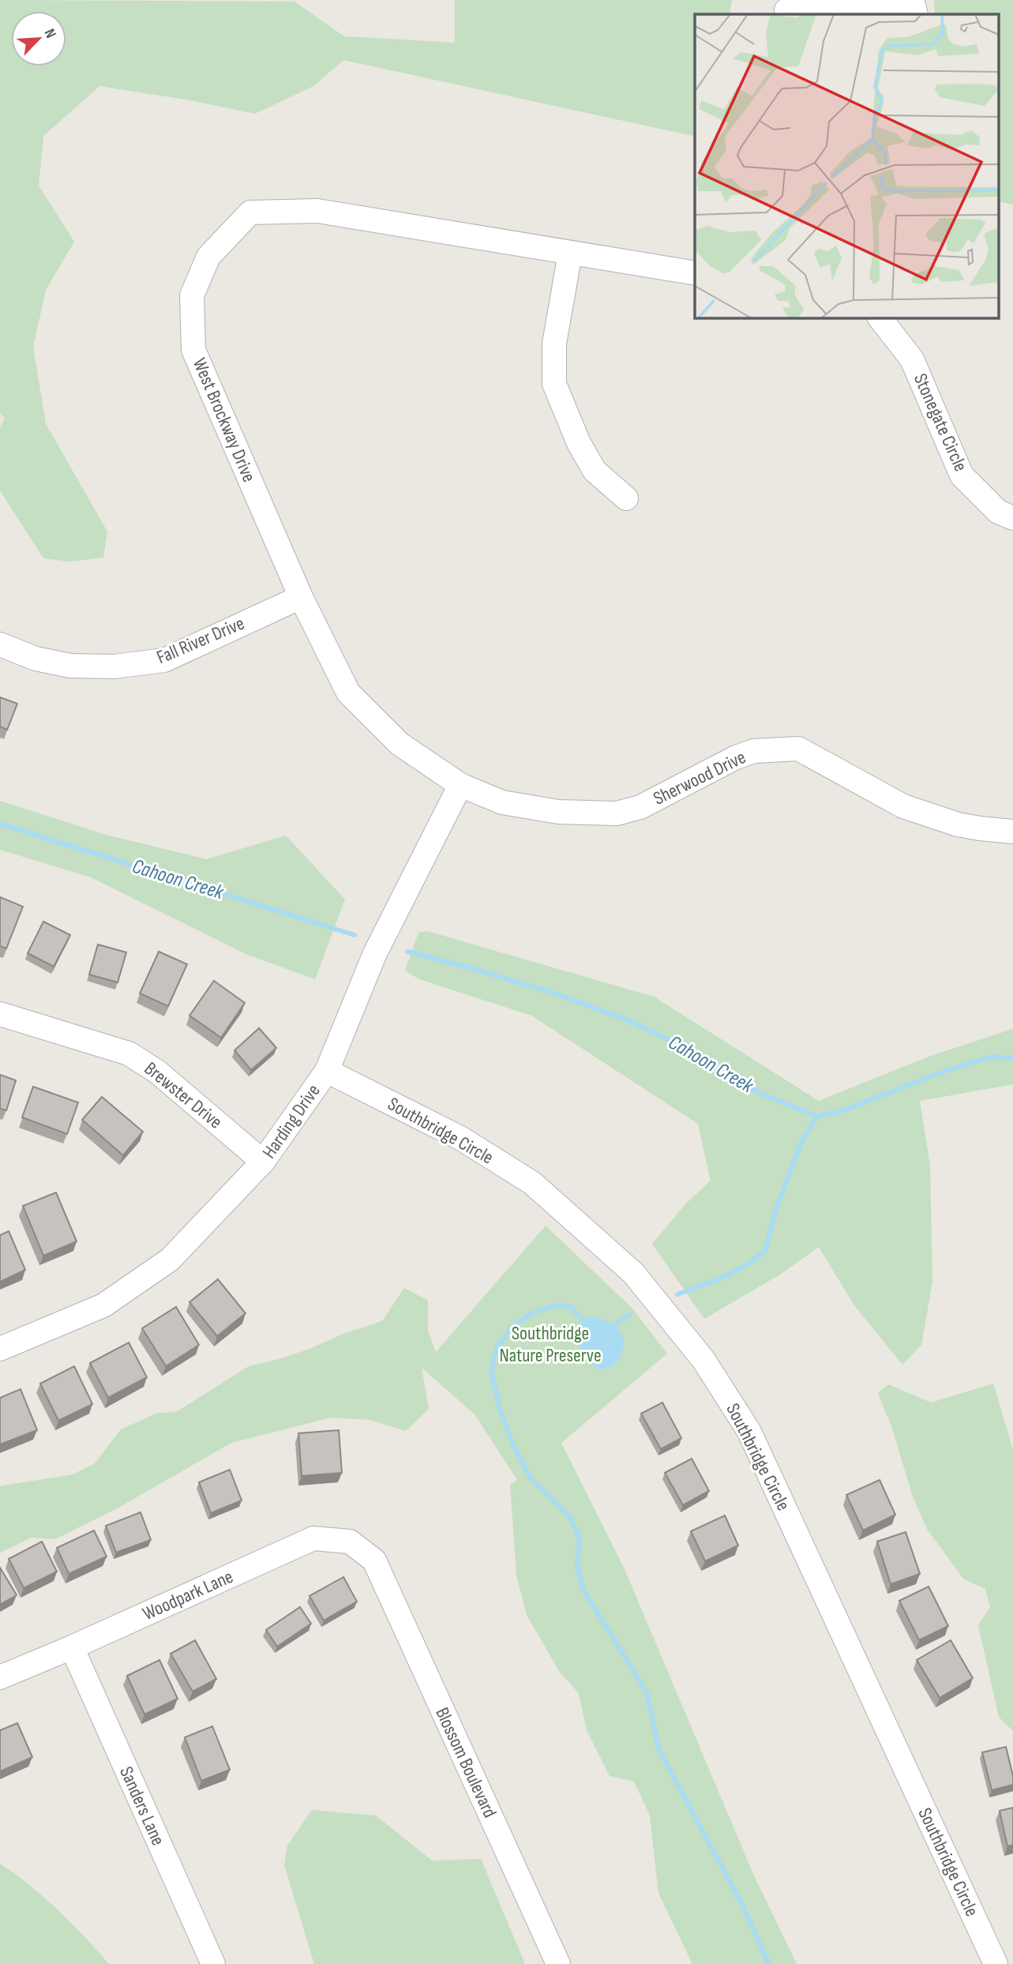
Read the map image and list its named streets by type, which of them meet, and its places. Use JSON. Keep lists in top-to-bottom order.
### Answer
{
  "streets": {
    "street": [
      "West Brockway Drive",
      "Stonegate Circle",
      "Fall River Drive",
      "Sherwood Drive",
      "Brewster Drive",
      "Harding Drive",
      "Southbridge Circle",
      "Woodpark Lane",
      "Blossom Boulevard",
      "Sanders Lane"
    ]
  },
  "crossings": [
    ["West Brockway Drive", "Fall River Drive"],
    ["West Brockway Drive", "Sherwood Drive"],
    ["West Brockway Drive", "Harding Drive"],
    ["Brewster Drive", "Harding Drive"],
    ["Harding Drive", "Southbridge Circle"],
    ["Woodpark Lane", "Blossom Boulevard"],
    ["Woodpark Lane", "Sanders Lane"]
  ],
  "water": ["Cahoon Creek"],
  "parks": ["Southbridge Nature Preserve"],
  "north": "top right"
}
